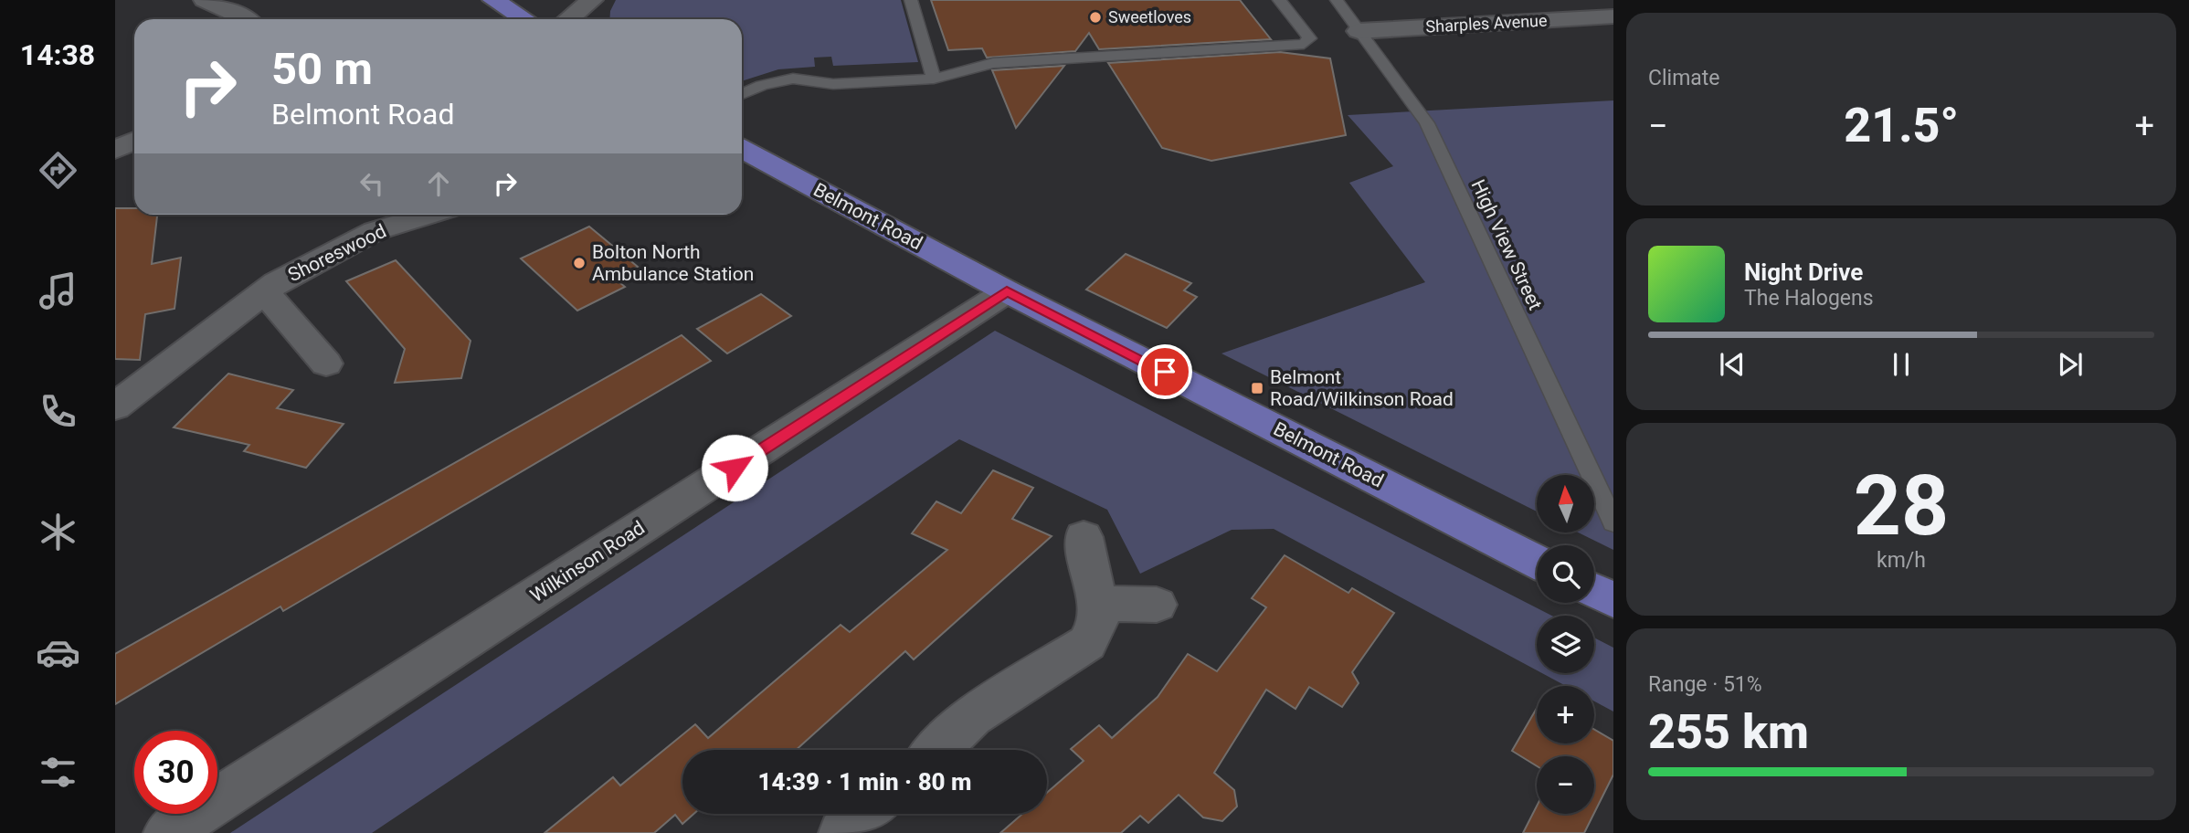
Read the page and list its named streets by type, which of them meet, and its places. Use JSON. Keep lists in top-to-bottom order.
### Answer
{
  "streets": {
    "main road": ["Belmont Road"],
    "street": ["Sharples Avenue", "Shoreswood", "Wilkinson Road"],
    "lane": ["High View Street"]
  },
  "crossings": [
    ["Sharples Avenue", "High View Street"],
    ["Belmont Road", "Wilkinson Road"]
  ],
  "places": {
    "other": ["Sweetloves", "Bolton North Ambulance Station"],
    "transit": ["Belmont Road/Wilkinson Road"]
  },
  "north": "top",
  "page": {
    "tabs": "14:38",
    "tile": [
      "Climate",
      ["28", "km/h"],
      ["Range · 51%", "255 km"]
    ],
    "turn": ["50 m", "Belmont Road"],
    "heat": ["−", "21.5°", "+"],
    "song": ["Night Drive", "The Halogens"],
    "map_buttons": ["+", "−"],
    "limit": "30",
    "trip": "14:39 · 1 min · 80 m"
  }
}
